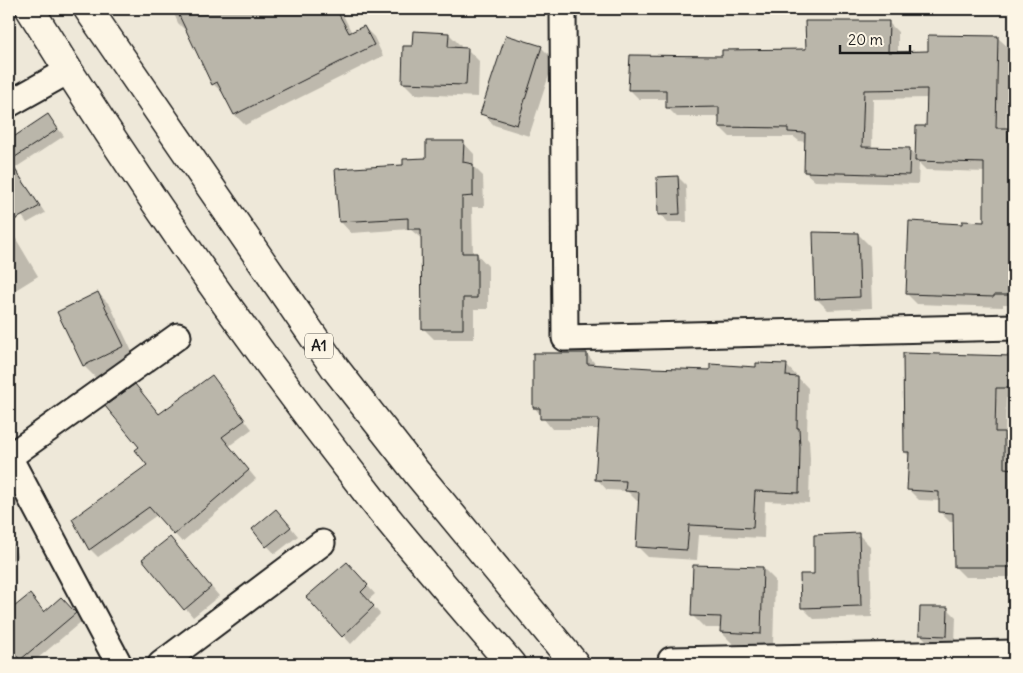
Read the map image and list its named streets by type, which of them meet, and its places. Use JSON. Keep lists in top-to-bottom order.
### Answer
{
  "streets": {
    "main road": ["A1"]
  },
  "scale_bar": "20 m"
}
